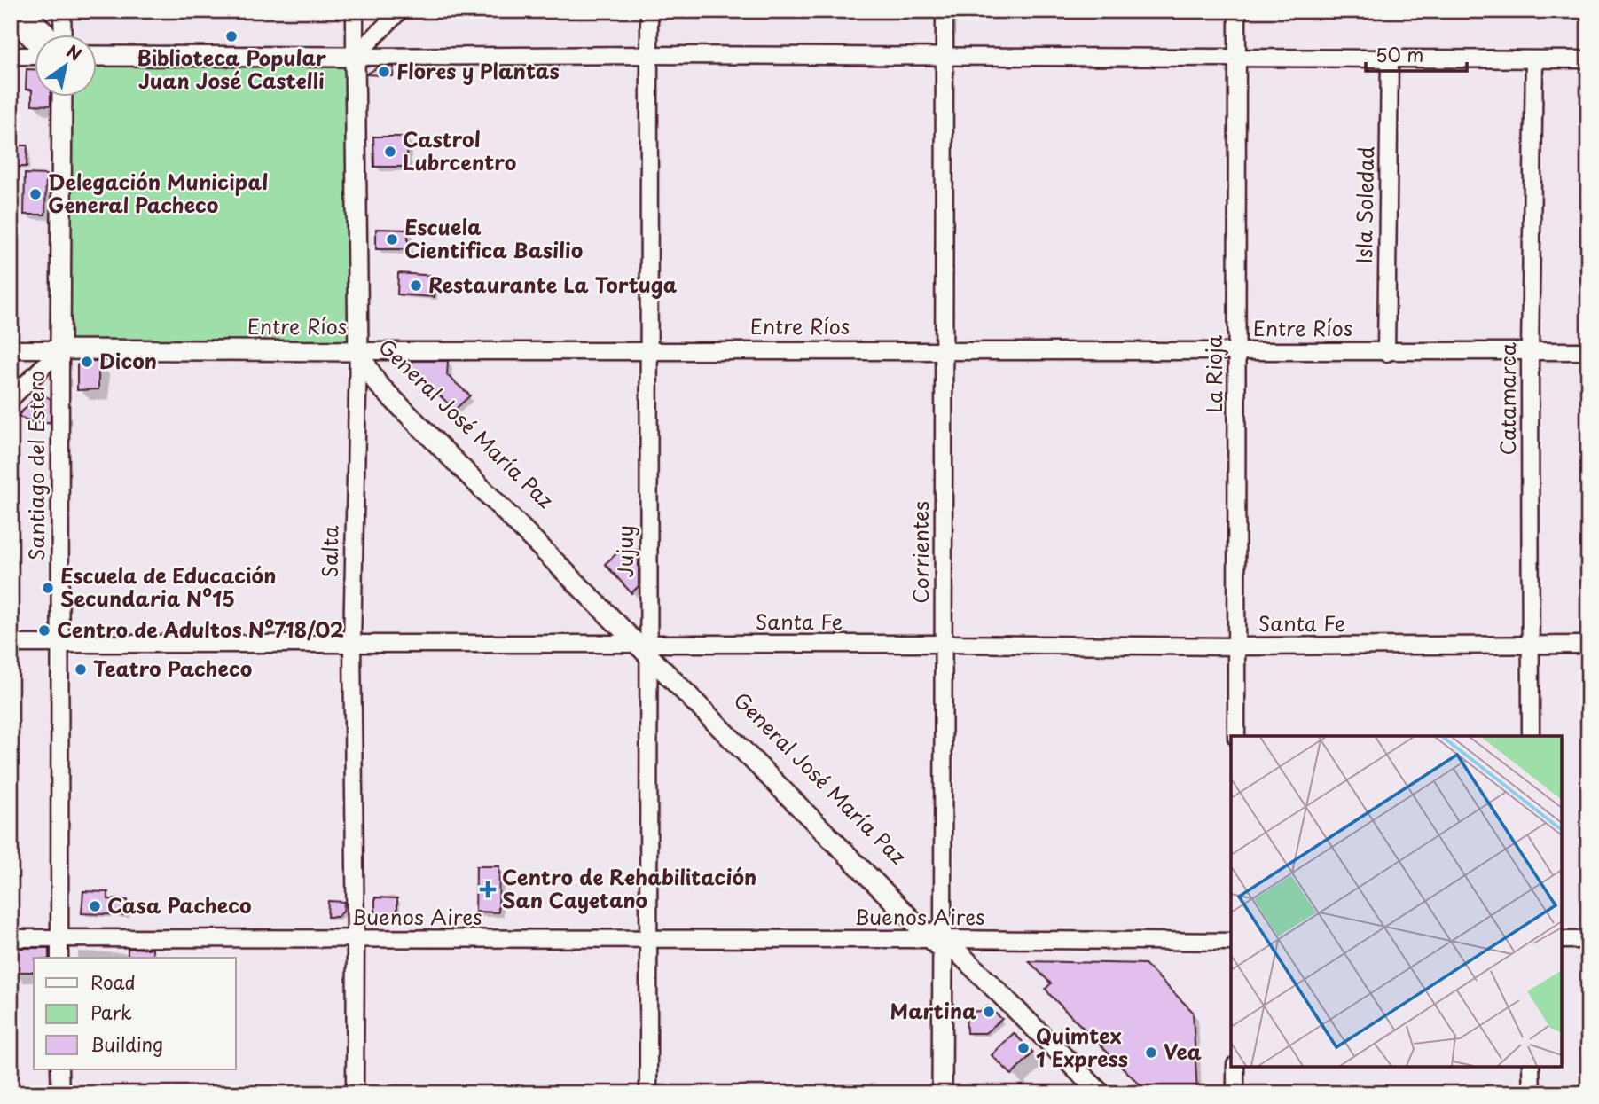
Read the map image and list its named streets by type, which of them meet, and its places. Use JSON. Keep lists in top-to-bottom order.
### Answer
{
  "streets": {
    "street": [
      "Isla Soledad",
      "Entre Ríos",
      "La Rioja",
      "Catamarca",
      "General José María Paz",
      "Santiago del Estero",
      "Salta",
      "Jujuy",
      "Corrientes",
      "Santa Fe",
      "Buenos Aires"
    ]
  },
  "crossings": [
    ["Isla Soledad", "Entre Ríos"],
    ["Entre Ríos", "La Rioja"],
    ["Entre Ríos", "Catamarca"],
    ["Entre Ríos", "General José María Paz"],
    ["Entre Ríos", "Santiago del Estero"],
    ["Entre Ríos", "Salta"],
    ["Entre Ríos", "Jujuy"],
    ["Entre Ríos", "Corrientes"],
    ["La Rioja", "Santa Fe"],
    ["Catamarca", "Santa Fe"],
    ["General José María Paz", "Salta"],
    ["General José María Paz", "Jujuy"],
    ["General José María Paz", "Corrientes"],
    ["General José María Paz", "Santa Fe"],
    ["General José María Paz", "Buenos Aires"],
    ["Santiago del Estero", "Santa Fe"],
    ["Santiago del Estero", "Buenos Aires"],
    ["Salta", "Santa Fe"],
    ["Salta", "Buenos Aires"],
    ["Jujuy", "Santa Fe"],
    ["Jujuy", "Buenos Aires"],
    ["Corrientes", "Santa Fe"],
    ["Corrientes", "Buenos Aires"]
  ],
  "places": {
    "other": [
      "Biblioteca Popular Juan José Castelli",
      "Flores y Plantas",
      "Castrol Lubrcentro",
      "Delegación Municipal General Pacheco",
      "Escuela Cientifica Basilio",
      "Restaurante La Tortuga",
      "Dicon",
      "Escuela de Educación Secundaria Nº15",
      "Centro de Adultos Nº718/02",
      "Teatro Pacheco",
      "Casa Pacheco",
      "Martina",
      "Quimtex 1 Express",
      "Vea"
    ],
    "health": ["Centro de Rehabilitación San Cayetano"]
  },
  "legend": ["Road", "Park", "Building"],
  "scale_bar": "50 m",
  "north": "top right"
}
